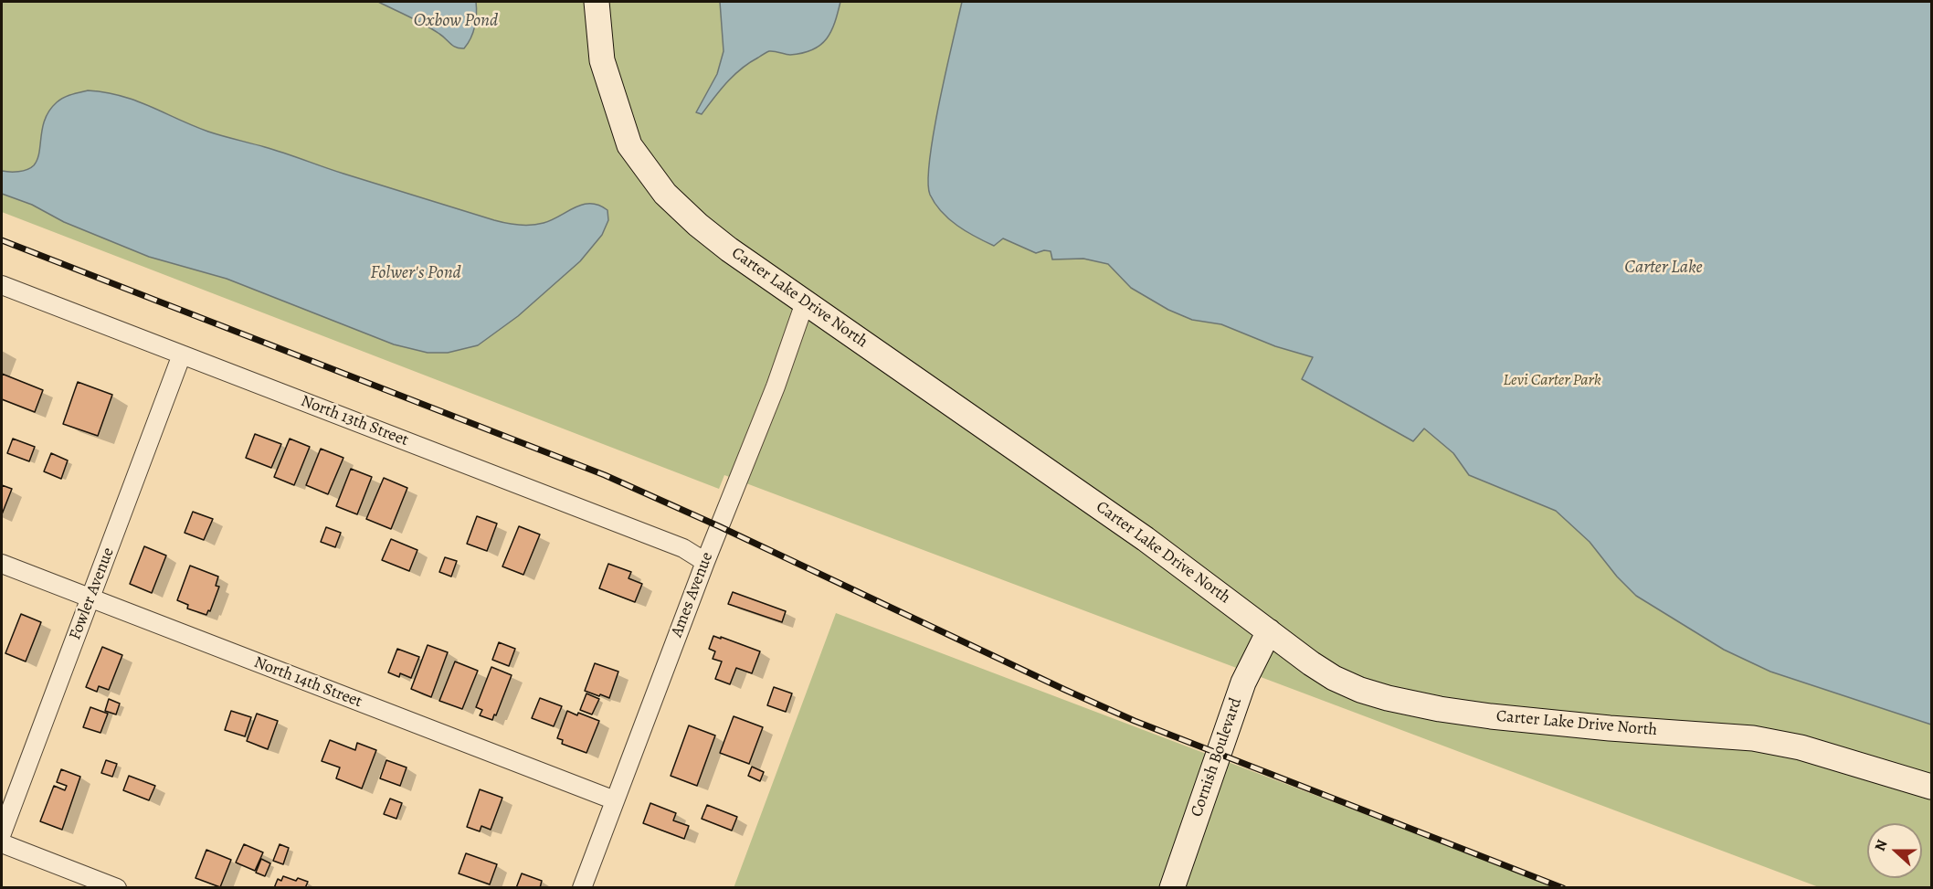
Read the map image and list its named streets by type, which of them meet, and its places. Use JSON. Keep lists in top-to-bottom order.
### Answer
{
  "streets": {
    "street": [
      "Carter Lake Drive North",
      "North 13th Street",
      "Fowler Avenue",
      "Ames Avenue",
      "North 14th Street",
      "Cornish Boulevard"
    ]
  },
  "crossings": [
    ["Carter Lake Drive North", "Ames Avenue"],
    ["Carter Lake Drive North", "Cornish Boulevard"],
    ["North 13th Street", "Fowler Avenue"],
    ["North 13th Street", "Ames Avenue"],
    ["Fowler Avenue", "North 14th Street"],
    ["Ames Avenue", "North 14th Street"]
  ],
  "water": ["Oxbow Pond", "Carter Lake", "Folwer's Pond"],
  "parks": ["Levi Carter Park"],
  "north": "left"
}
